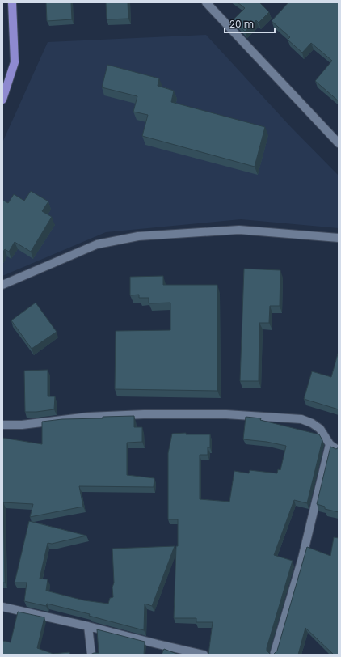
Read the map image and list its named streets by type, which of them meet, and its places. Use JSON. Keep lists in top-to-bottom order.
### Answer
{
  "scale_bar": "20 m"
}
